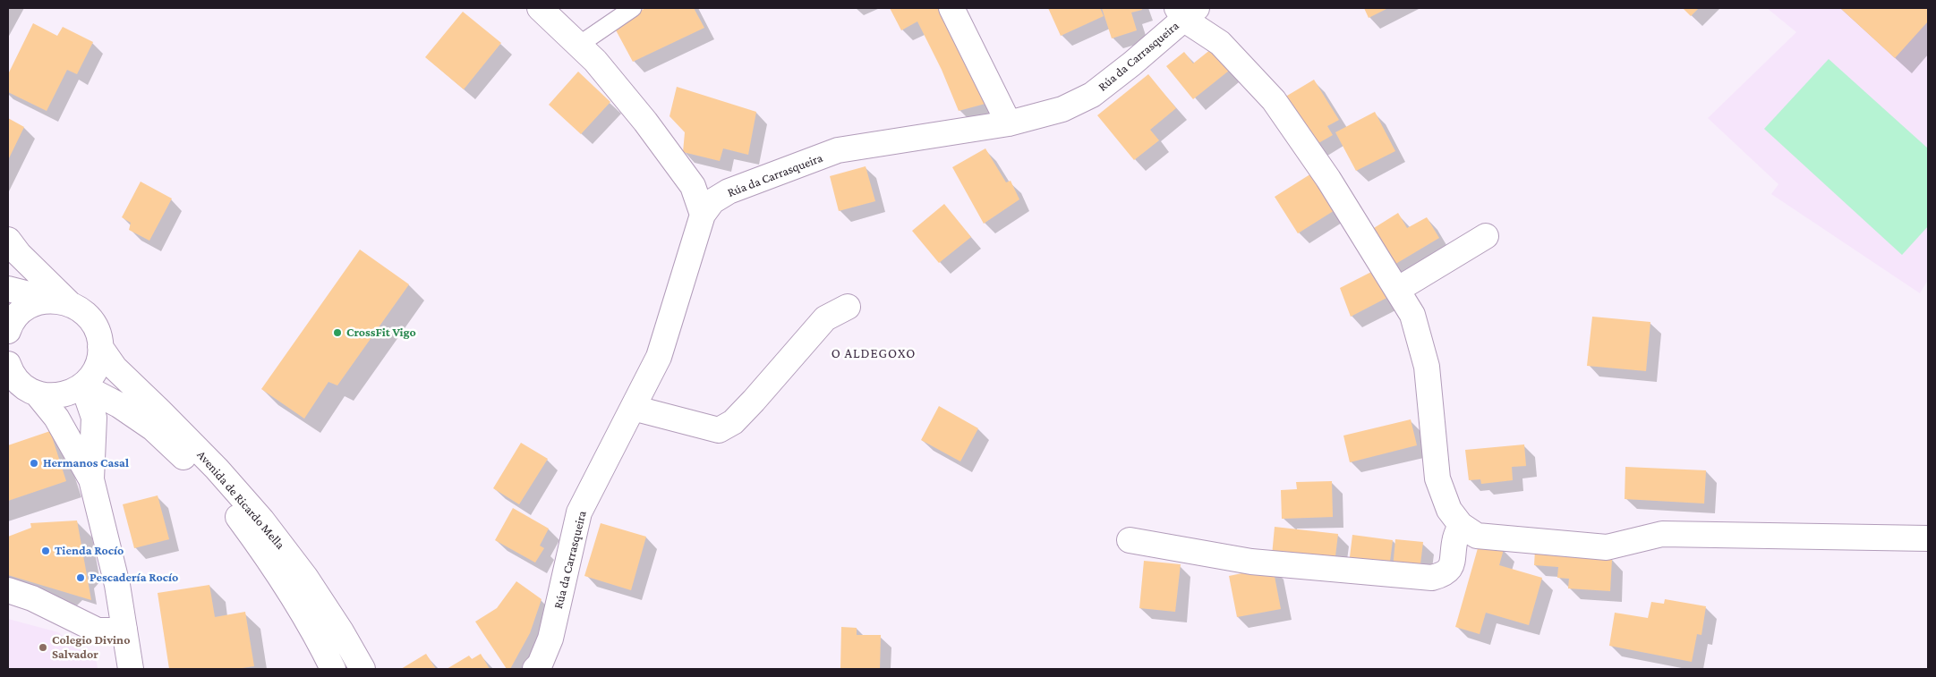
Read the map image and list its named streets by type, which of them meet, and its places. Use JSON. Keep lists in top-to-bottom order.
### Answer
{
  "streets": {
    "street": ["Rúa da Carrasqueira", "Avenida de Ricardo Mella"]
  },
  "districts": ["O ALDEGOXO"],
  "places": [
    "CrossFit Vigo",
    "Hermanos Casal",
    "Tienda Rocío",
    "Pescadería Rocío",
    "Colegio Divino Salvador"
  ]
}
